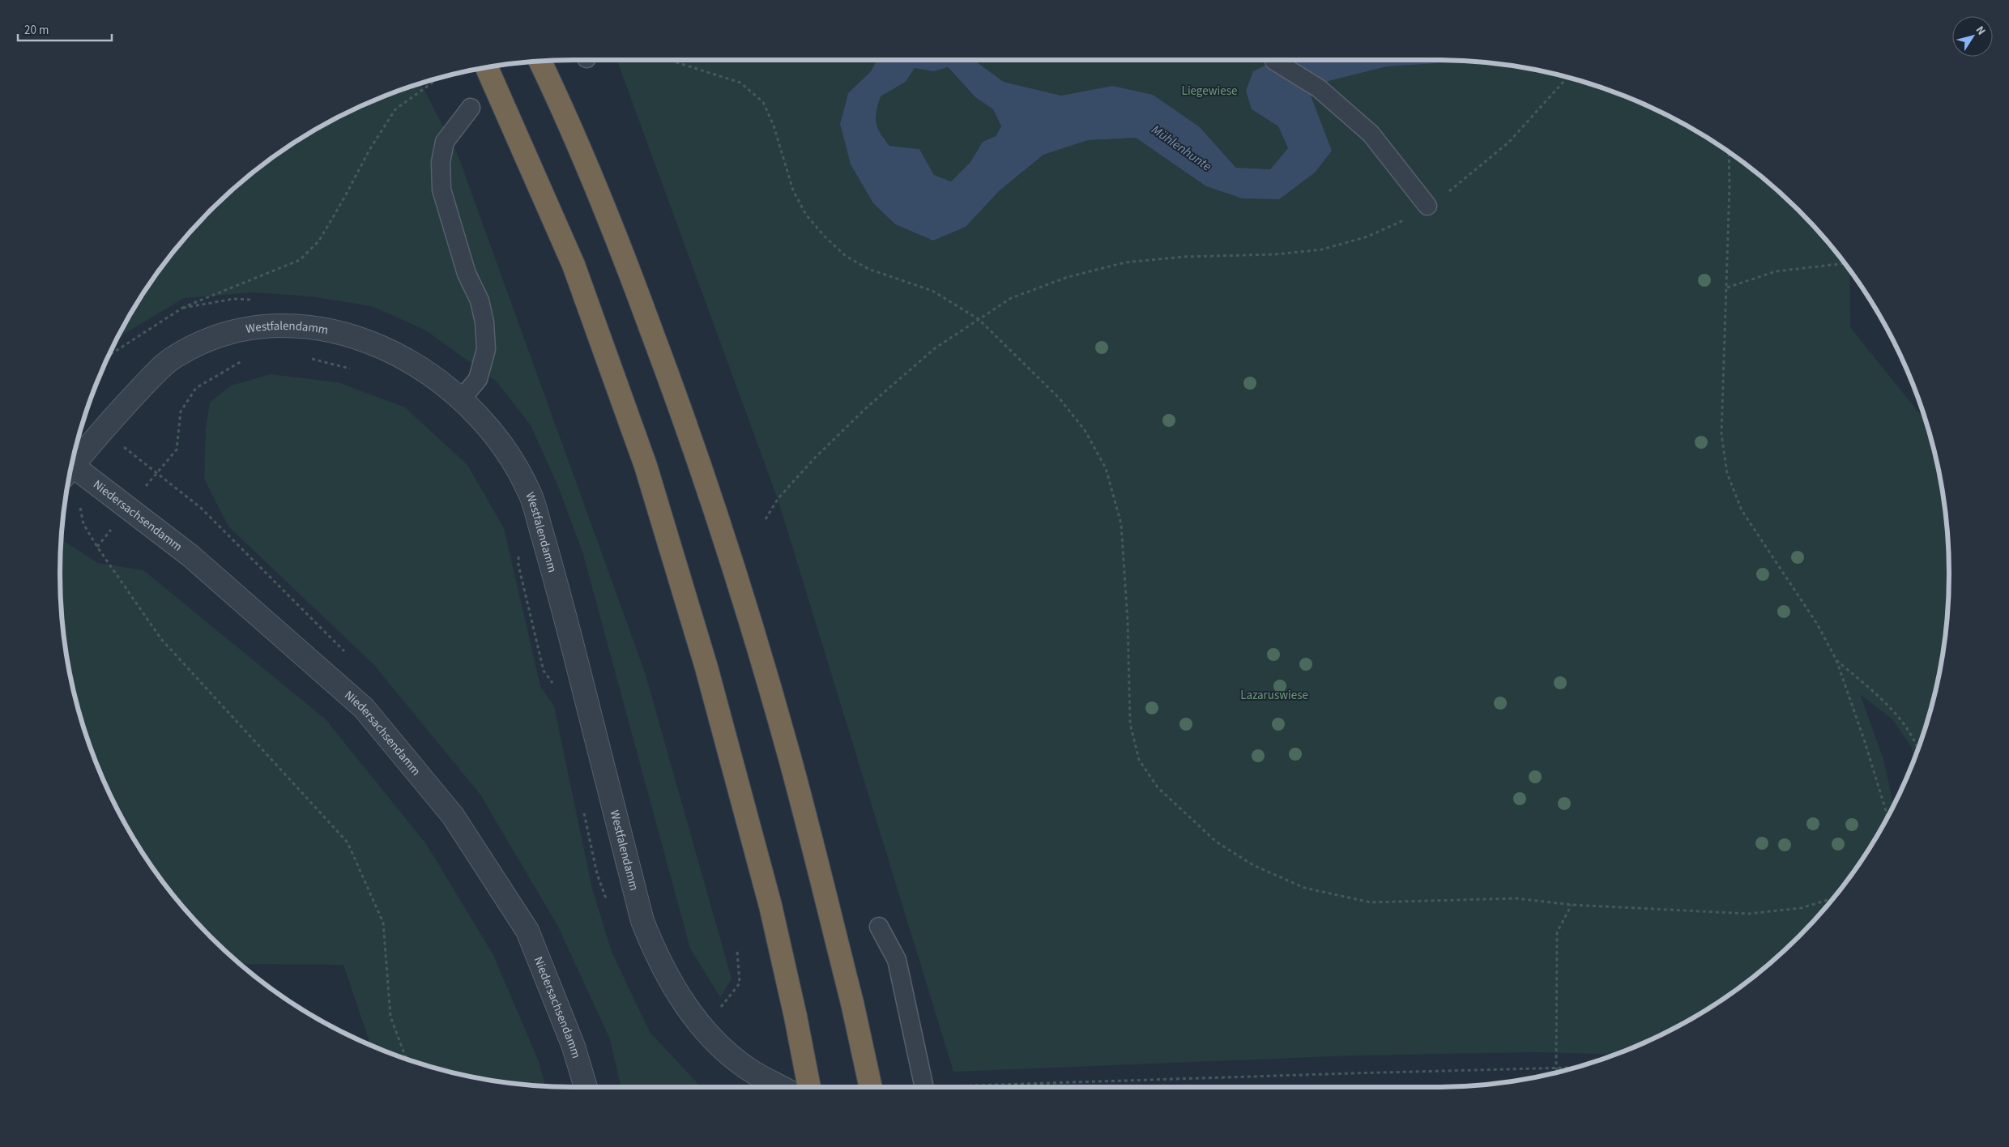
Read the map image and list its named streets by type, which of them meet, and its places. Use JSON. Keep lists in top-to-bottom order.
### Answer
{
  "streets": {
    "street": ["Westfalendamm", "Niedersachsendamm"]
  },
  "water": ["Mühlenhunte"],
  "parks": ["Liegewiese", "Lazaruswiese"],
  "scale_bar": "20 m",
  "north": "top right"
}
